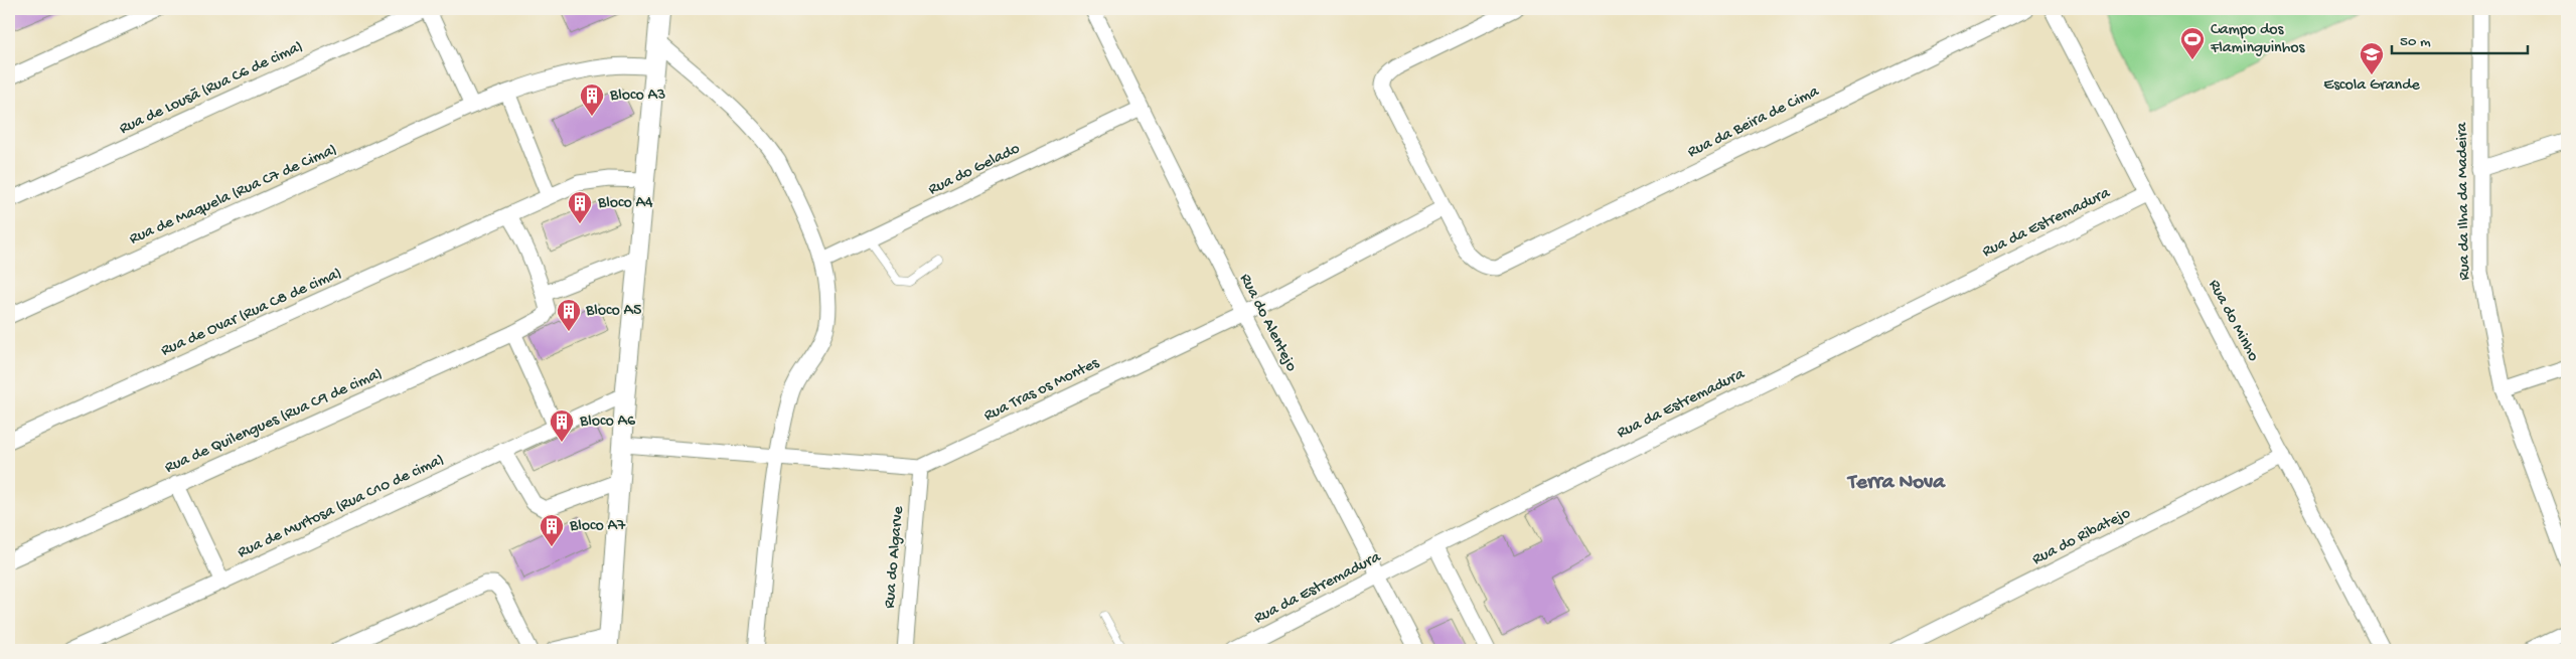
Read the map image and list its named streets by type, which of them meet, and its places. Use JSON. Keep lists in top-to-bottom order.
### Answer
{
  "streets": {
    "street": [
      "Rua de Lousã (Rua C6 de cima)",
      "Rua da Beira de Cima",
      "Rua do Gelado",
      "Rua de Maquela (Rua C7 de Cima)",
      "Rua da Ilha da Madeira",
      "Rua da Estremadura",
      "Rua de Ovar (Rua C8 de cima)",
      "Rua do Minho",
      "Rua do Alentejo",
      "Rua Tras os Montes",
      "Rua de Quilengues (Rua C9 de cima)",
      "Rua de Murtosa (Rua C10 de cima)",
      "Rua do Ribatejo",
      "Rua do Algarve"
    ]
  },
  "crossings": [
    ["Rua da Beira de Cima", "Rua Tras os Montes"],
    ["Rua do Gelado", "Rua do Alentejo"],
    ["Rua da Estremadura", "Rua do Minho"],
    ["Rua da Estremadura", "Rua do Alentejo"],
    ["Rua do Minho", "Rua do Ribatejo"],
    ["Rua do Alentejo", "Rua Tras os Montes"],
    ["Rua Tras os Montes", "Rua do Algarve"]
  ],
  "districts": ["Terra Nova"],
  "places": {
    "sports": ["Campo dos Flaminguinhos"],
    "school or university": ["Escola Grande"],
    "building": [
      "Bloco A3",
      "Bloco A4",
      "Bloco A5",
      "Bloco A6",
      "Bloco A7"
    ]
  },
  "scale_bar": "50 m"
}
